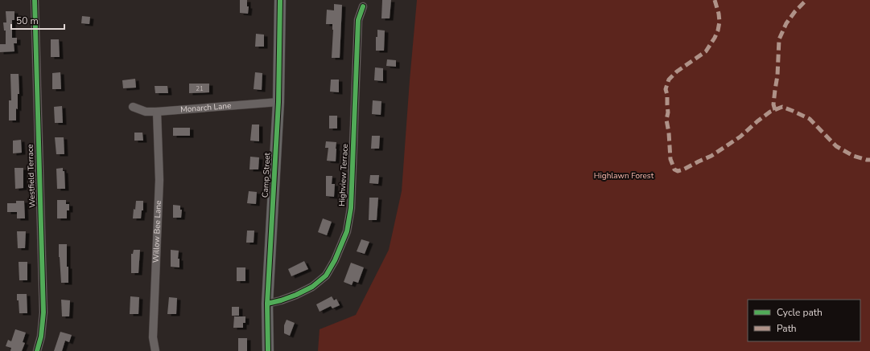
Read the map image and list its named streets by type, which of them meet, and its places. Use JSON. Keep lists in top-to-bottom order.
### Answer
{
  "streets": {
    "street": [
      "Monarch Lane",
      "Camp Street",
      "Highview Terrace",
      "Westfield Terrace",
      "Willow Bee Lane"
    ]
  },
  "crossings": [
    ["Monarch Lane", "Camp Street"],
    ["Monarch Lane", "Willow Bee Lane"],
    ["Camp Street", "Highview Terrace"]
  ],
  "parks": ["Highlawn Forest"],
  "house_numbers": ["21"],
  "legend": ["Cycle path", "Path"],
  "scale_bar": "50 m"
}
